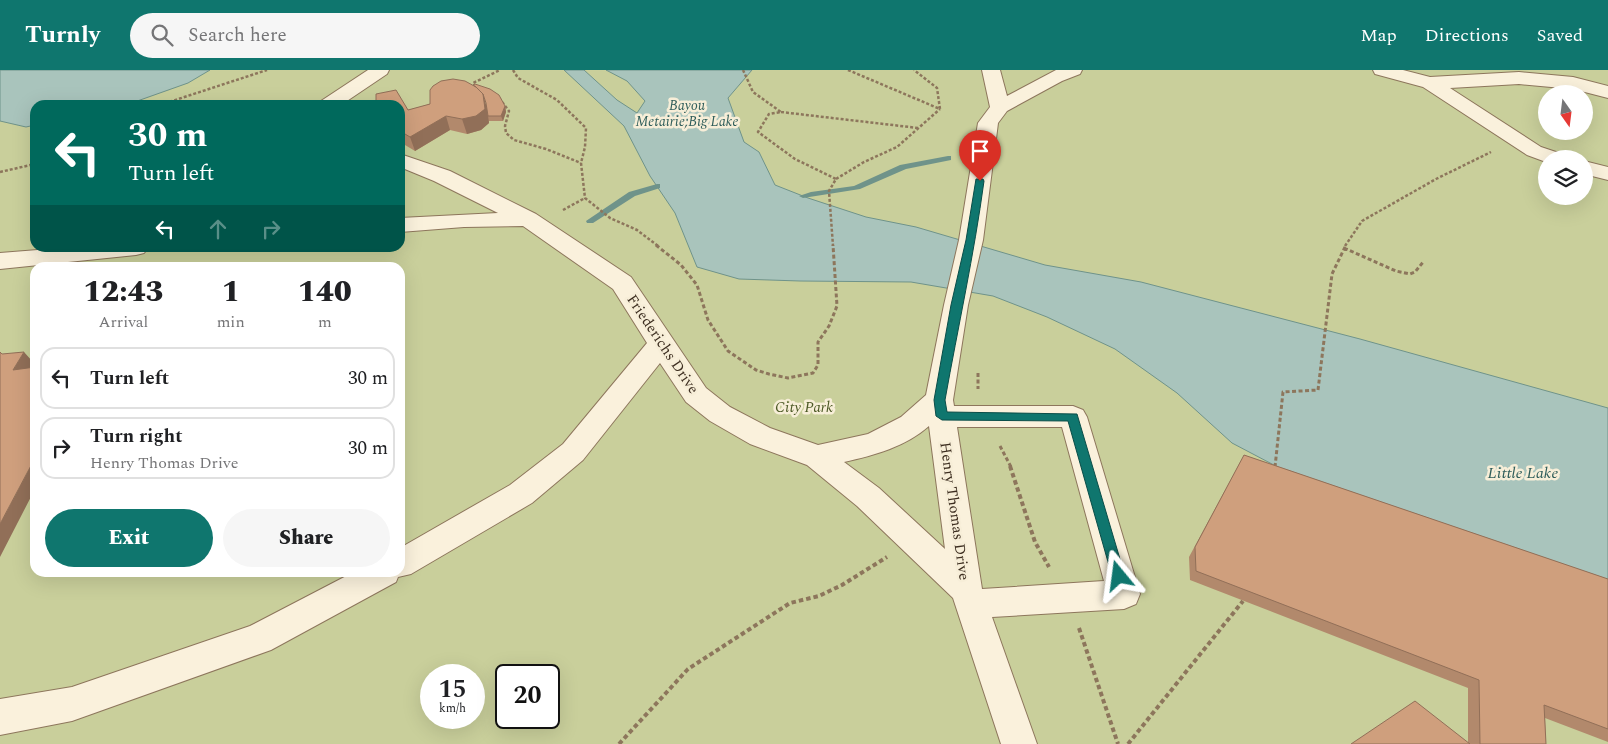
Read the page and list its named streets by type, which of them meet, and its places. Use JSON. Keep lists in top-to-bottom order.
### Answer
{
  "streets": {
    "street": ["Friederichs Drive", "Henry Thomas Drive"]
  },
  "crossings": [
    ["Friederichs Drive", "Henry Thomas Drive"]
  ],
  "water": ["Bayou Metairie;Big Lake", "Little Lake"],
  "parks": ["City Park"],
  "north": "bottom",
  "page": {
    "header": "Turnly",
    "search": "Search here",
    "nav": ["Map", "Directions", "Saved"],
    "turn": ["30 m", "Turn left"],
    "eta": [
      "12:43",
      "Arrival",
      "1",
      "min",
      "140",
      "m"
    ],
    "list": [
      {
        "name": "Turn left",
        "value": "30 m"
      },
      {
        "name": "Turn right",
        "note": "Henry Thomas Drive",
        "value": "30 m"
      }
    ],
    "buttons": ["Exit", "Share"],
    "speed": "15 km/h",
    "limit": "20"
  }
}
